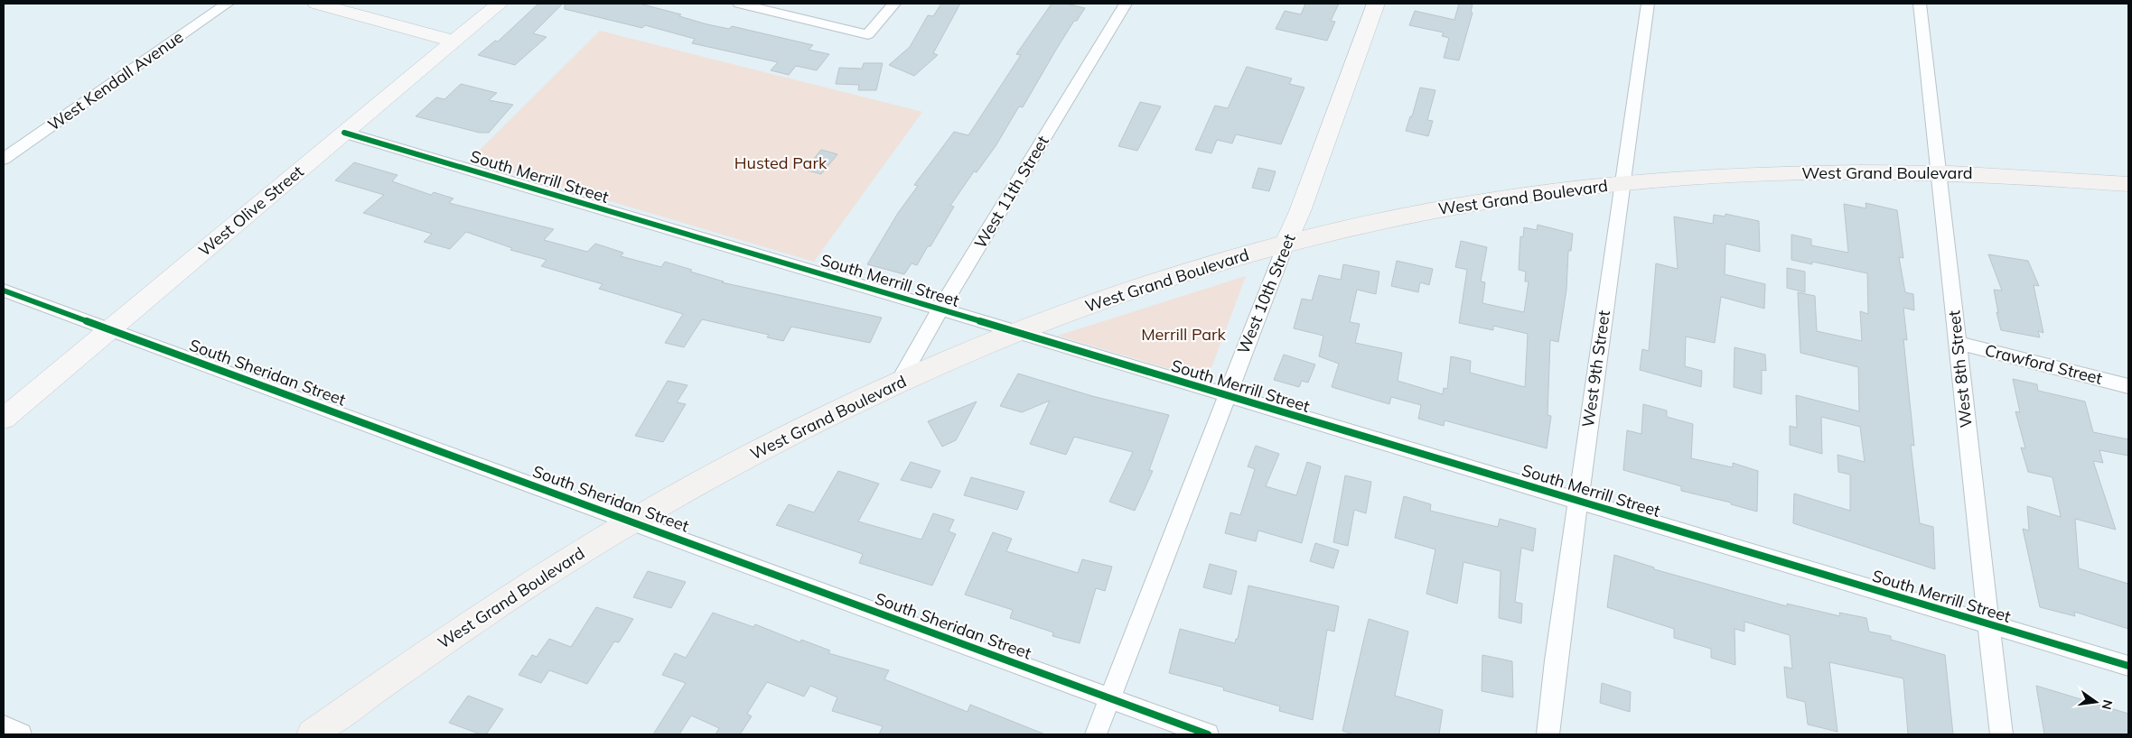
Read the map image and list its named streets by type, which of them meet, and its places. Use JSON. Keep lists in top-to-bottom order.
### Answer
{
  "streets": {
    "main road": ["West Grand Boulevard"],
    "street": [
      "West Kendall Avenue",
      "South Merrill Street",
      "West 11th Street",
      "West Olive Street",
      "West 10th Street",
      "Crawford Street",
      "West 9th Street",
      "West 8th Street",
      "South Sheridan Street"
    ]
  },
  "crossings": [
    ["West Grand Boulevard", "South Merrill Street"],
    ["West Grand Boulevard", "West 11th Street"],
    ["West Grand Boulevard", "West 10th Street"],
    ["West Grand Boulevard", "West 9th Street"],
    ["West Grand Boulevard", "West 8th Street"],
    ["West Grand Boulevard", "South Sheridan Street"],
    ["South Merrill Street", "West 11th Street"],
    ["South Merrill Street", "West Olive Street"],
    ["South Merrill Street", "West 10th Street"],
    ["South Merrill Street", "West 9th Street"],
    ["South Merrill Street", "West 8th Street"],
    ["West Olive Street", "South Sheridan Street"],
    ["West 10th Street", "South Sheridan Street"],
    ["Crawford Street", "West 8th Street"]
  ],
  "parks": ["Husted Park", "Merrill Park"],
  "north": "right"
}
